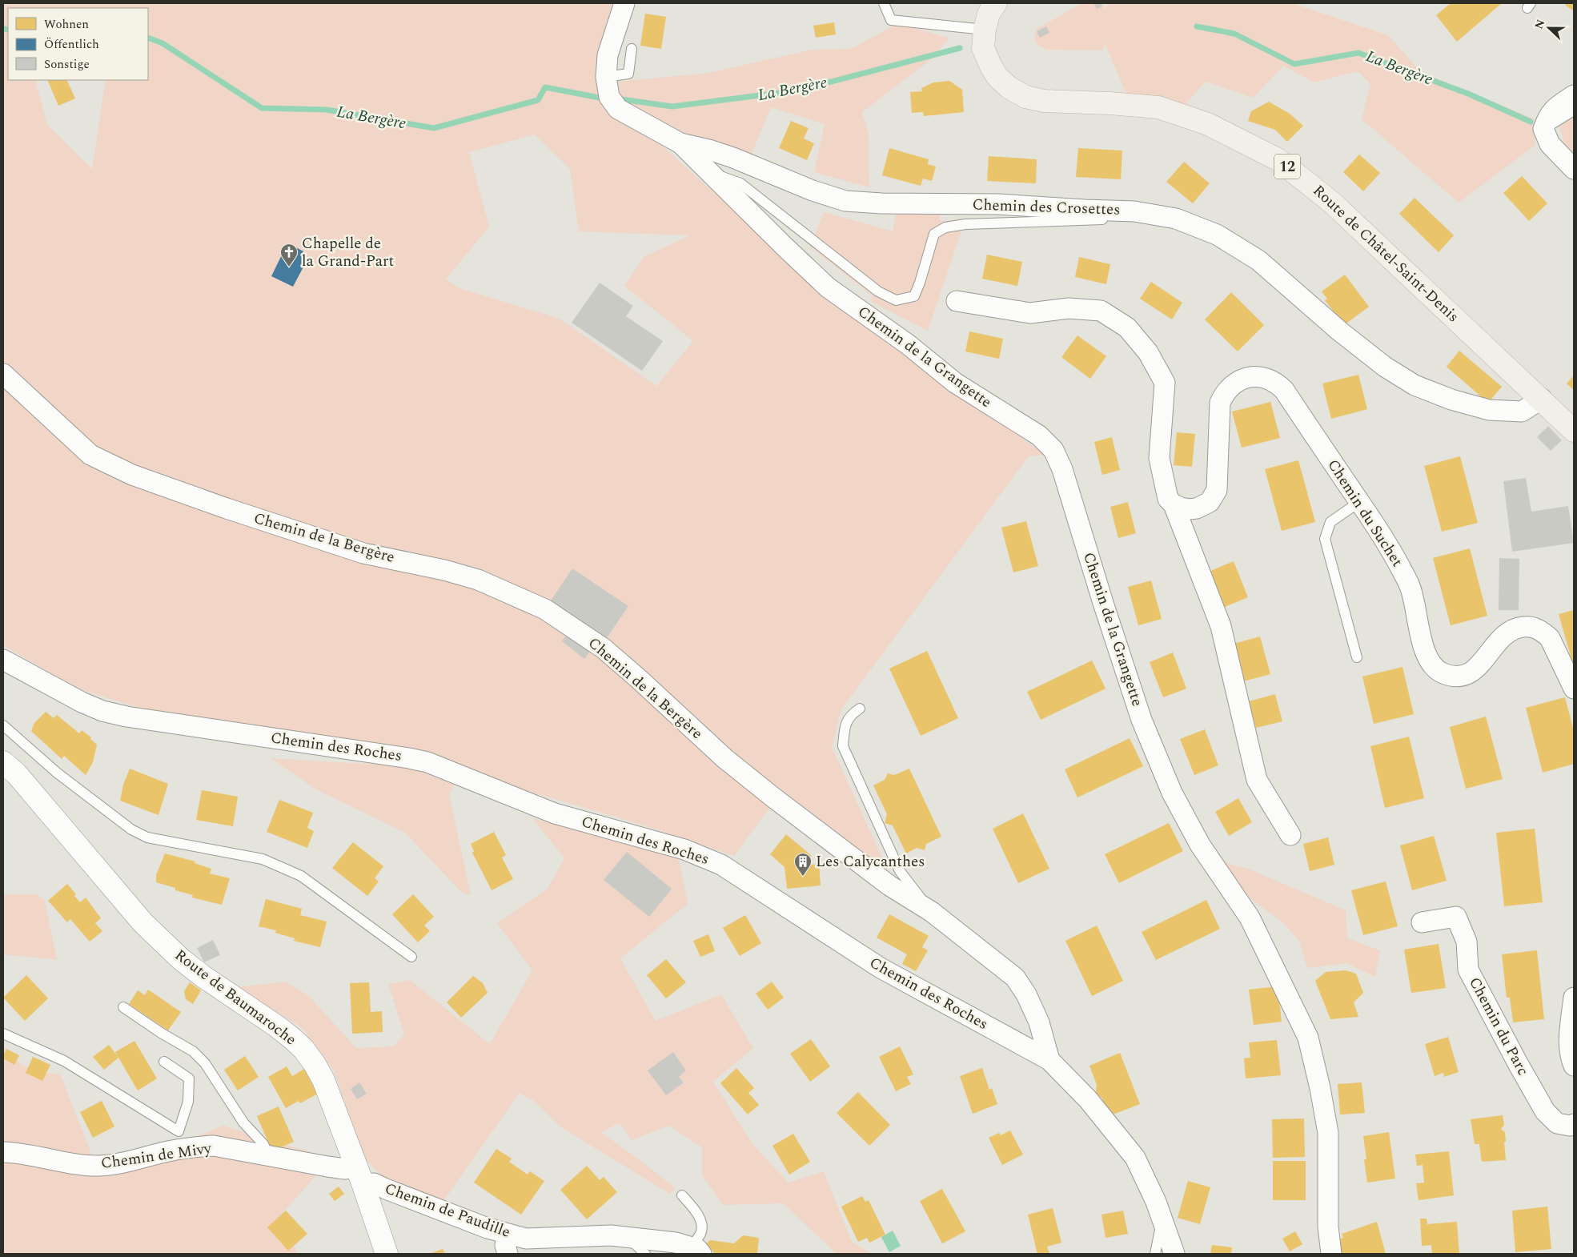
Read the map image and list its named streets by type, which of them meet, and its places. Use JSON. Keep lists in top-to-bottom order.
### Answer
{
  "streets": {
    "main road": ["12", "Route de Châtel-Saint-Denis"],
    "street": [
      "Chemin des Crosettes",
      "Chemin de la Grangette",
      "Chemin du Suchet",
      "Chemin de la Bergère",
      "Chemin des Roches",
      "Route de Baumaroche",
      "Chemin du Parc",
      "Chemin de Mivy",
      "Chemin de Paudille"
    ]
  },
  "crossings": [
    ["Chemin des Crosettes", "Route de Châtel-Saint-Denis"],
    ["Chemin des Crosettes", "Chemin de la Grangette"],
    ["Chemin de la Bergère", "Chemin des Roches"],
    ["Route de Baumaroche", "Chemin de Mivy"],
    ["Route de Baumaroche", "Chemin de Paudille"],
    ["Chemin de Mivy", "Chemin de Paudille"]
  ],
  "water": ["La Bergère"],
  "places": {
    "church": ["Chapelle de la Grand-Part"],
    "building": ["Les Calycanthes"]
  },
  "legend": ["Wohnen", "Öffentlich", "Sonstige"],
  "north": "left"
}
